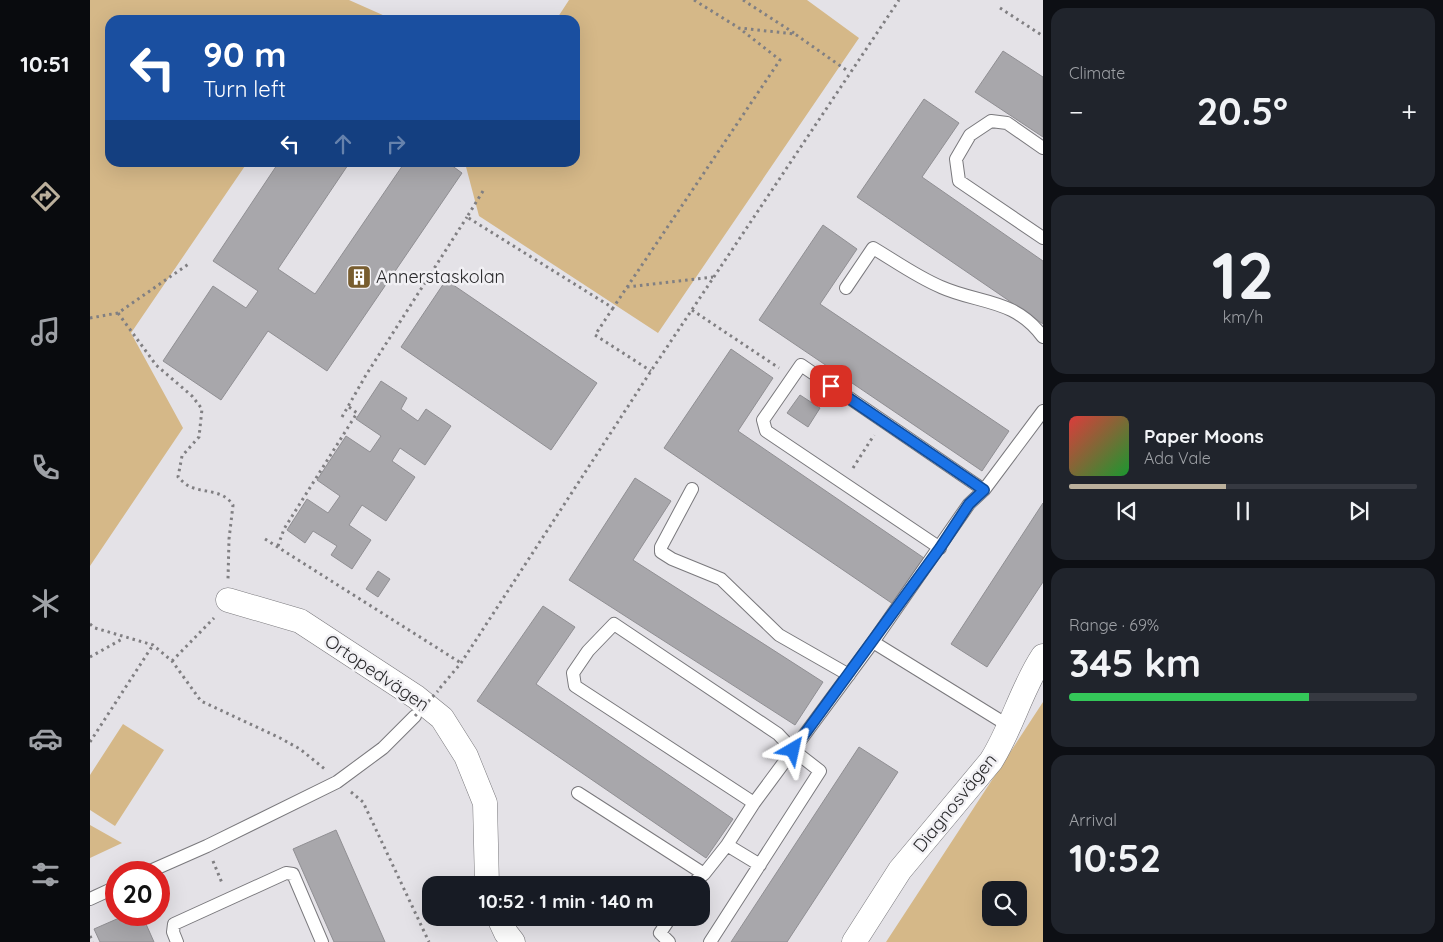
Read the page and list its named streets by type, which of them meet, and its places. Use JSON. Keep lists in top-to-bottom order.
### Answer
{
  "streets": {
    "street": ["Ortopedvägen", "Diagnosvägen"]
  },
  "places": {
    "building": ["Annerstaskolan"]
  },
  "page": {
    "tabs": "10:51",
    "tile": [
      "Climate",
      ["12", "km/h"],
      ["Range · 69%", "345 km"],
      ["Arrival", "10:52"]
    ],
    "turn": ["90 m", "Turn left"],
    "heat": ["−", "20.5°", "+"],
    "song": ["Paper Moons", "Ada Vale"],
    "limit": "20",
    "trip": "10:52 · 1 min · 140 m"
  }
}
